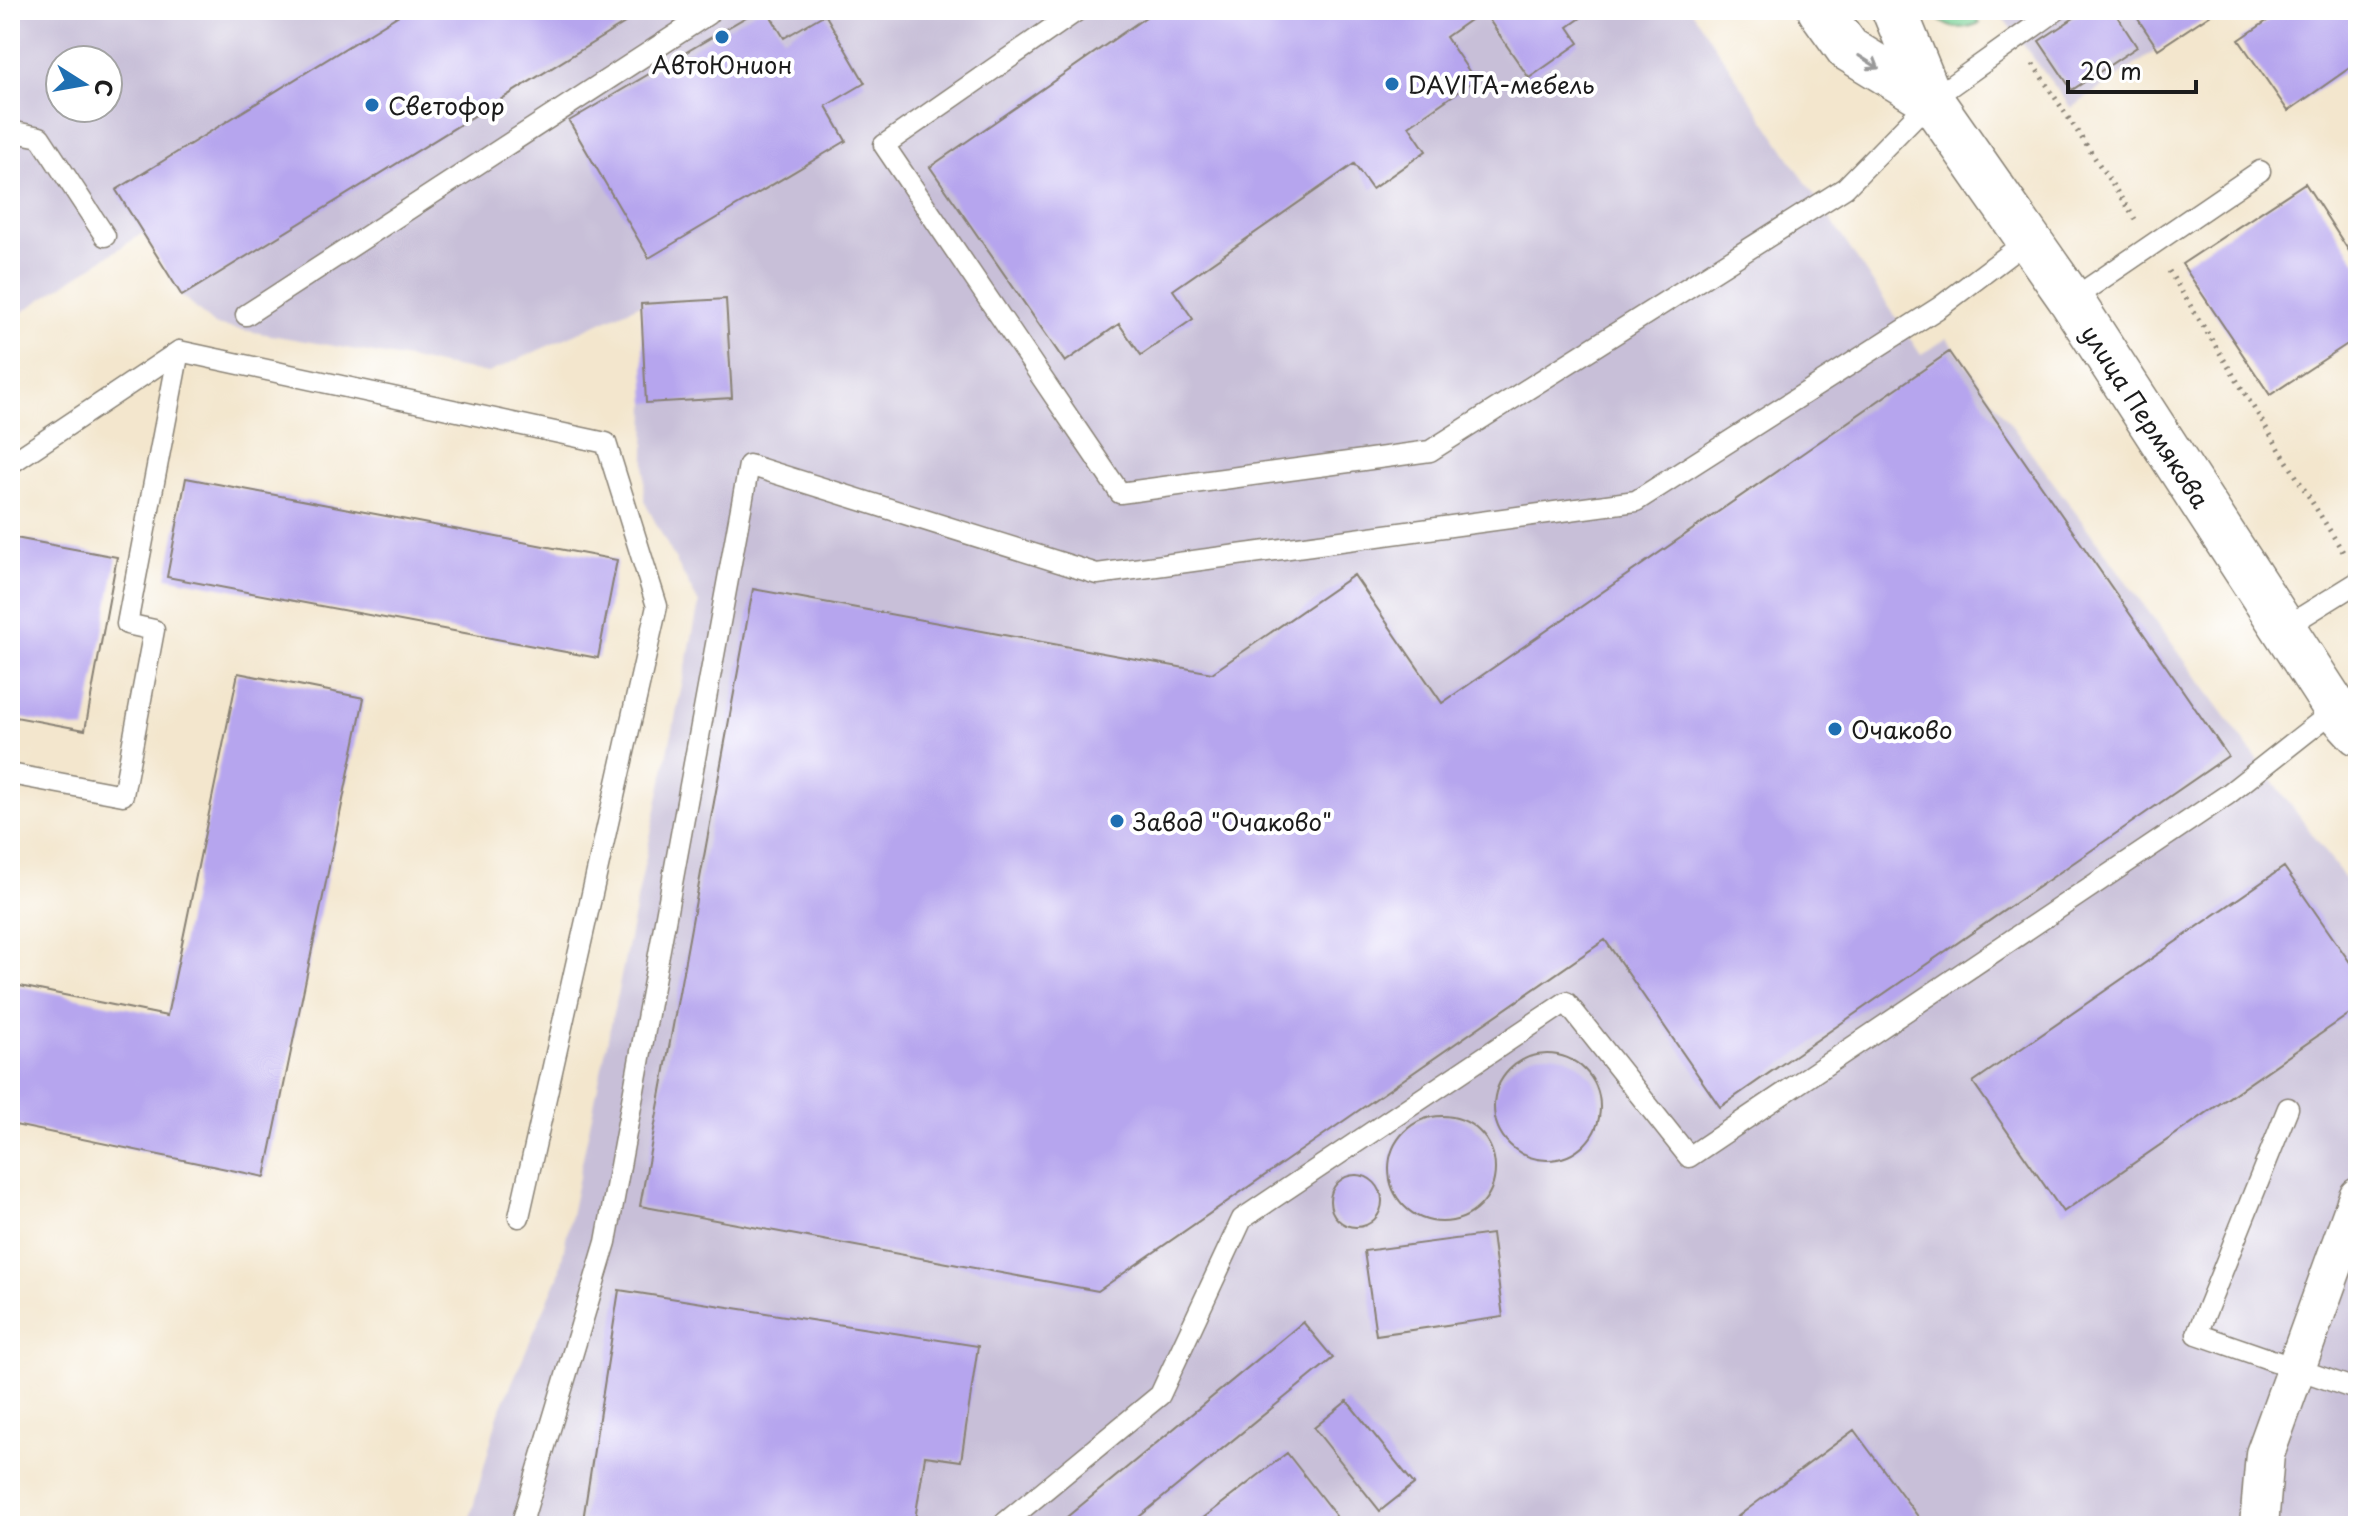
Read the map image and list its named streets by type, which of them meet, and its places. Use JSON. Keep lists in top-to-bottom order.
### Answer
{
  "streets": {
    "street": ["улица Пермякова"]
  },
  "places": [
    "АвтоЮнион",
    "DAVITA-мебель",
    "Светофор",
    "Очаково",
    "Завод \"Очаково\""
  ],
  "scale_bar": "20 m",
  "north": "right"
}
